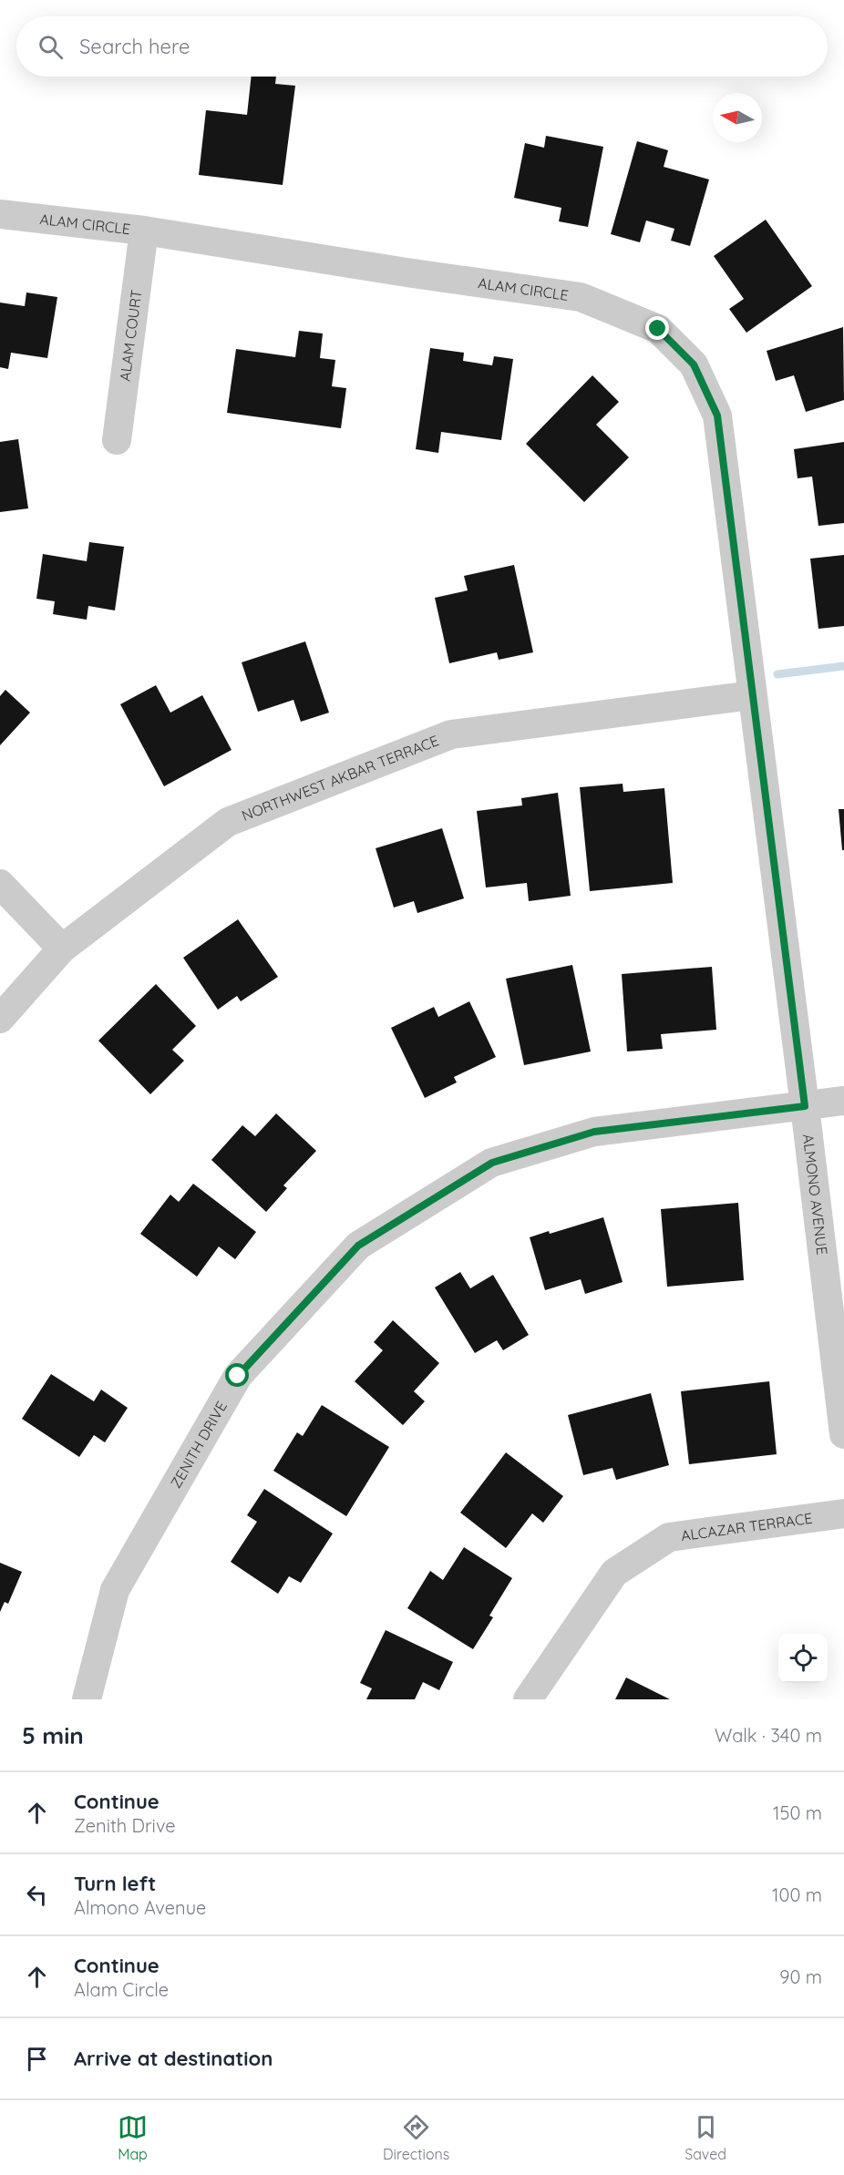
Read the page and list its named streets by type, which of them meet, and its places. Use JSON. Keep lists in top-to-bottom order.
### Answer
{
  "streets": {
    "street": [
      "ALAM CIRCLE",
      "ALAM COURT",
      "NORTHWEST AKBAR TERRACE",
      "ALMONO AVENUE",
      "ZENITH DRIVE",
      "ALCAZAR TERRACE"
    ]
  },
  "crossings": [
    ["ALAM CIRCLE", "ALAM COURT"],
    ["ALAM CIRCLE", "NORTHWEST AKBAR TERRACE"],
    ["ALAM CIRCLE", "ALMONO AVENUE"],
    ["NORTHWEST AKBAR TERRACE", "ALMONO AVENUE"],
    ["ALMONO AVENUE", "ZENITH DRIVE"]
  ],
  "north": "left",
  "page": {
    "search": "Search here",
    "heading": ["5 min", "Walk · 340 m"],
    "list": [
      ["Continue", "Zenith Drive", "150 m"],
      ["Turn left", "Almono Avenue", "100 m"],
      ["Continue", "Alam Circle", "90 m"],
      "Arrive at destination"
    ],
    "nav": ["Map", "Directions", "Saved"]
  }
}
